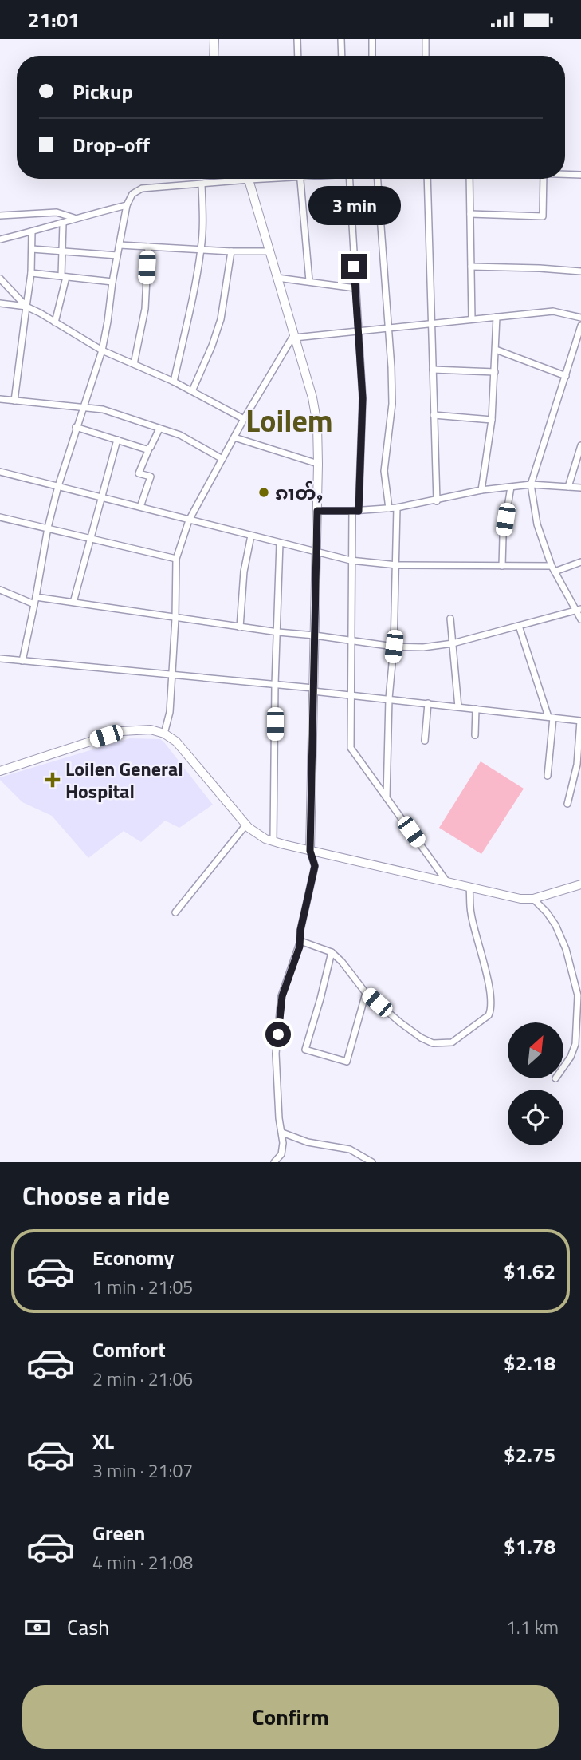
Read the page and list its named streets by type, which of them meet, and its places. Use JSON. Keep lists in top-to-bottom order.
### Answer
{
  "districts": ["Loilem"],
  "places": {
    "other": ["ၵၢတ်ႇ"],
    "health": ["Loilen General Hospital"]
  },
  "north": "top right",
  "page": {
    "status": "21:01",
    "banner": ["Pickup", "Drop-off"],
    "bubble": "3 min",
    "heading": "Choose a ride",
    "list": [
      {
        "name": "Economy",
        "note": "1 min · 21:05",
        "value": "$1.62"
      },
      {
        "name": "Comfort",
        "note": "2 min · 21:06",
        "value": "$2.18"
      },
      {
        "name": "XL",
        "note": "3 min · 21:07",
        "value": "$2.75"
      },
      {
        "name": "Green",
        "note": "4 min · 21:08",
        "value": "$1.78"
      }
    ],
    "pay": ["Cash", "1.1 km"],
    "buttons": "Confirm"
  }
}
